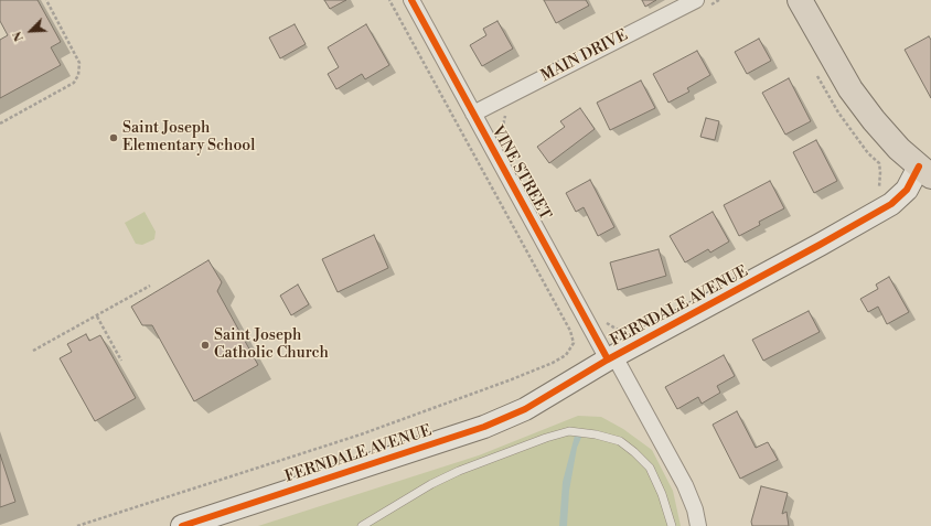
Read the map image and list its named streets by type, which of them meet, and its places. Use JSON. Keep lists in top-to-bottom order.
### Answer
{
  "streets": {
    "street": ["MAIN DRIVE", "VINE STREET", "FERNDALE AVENUE"]
  },
  "crossings": [
    ["MAIN DRIVE", "VINE STREET"],
    ["VINE STREET", "FERNDALE AVENUE"]
  ],
  "places": ["Saint Joseph Elementary School", "Saint Joseph Catholic Church"],
  "north": "bottom left"
}
